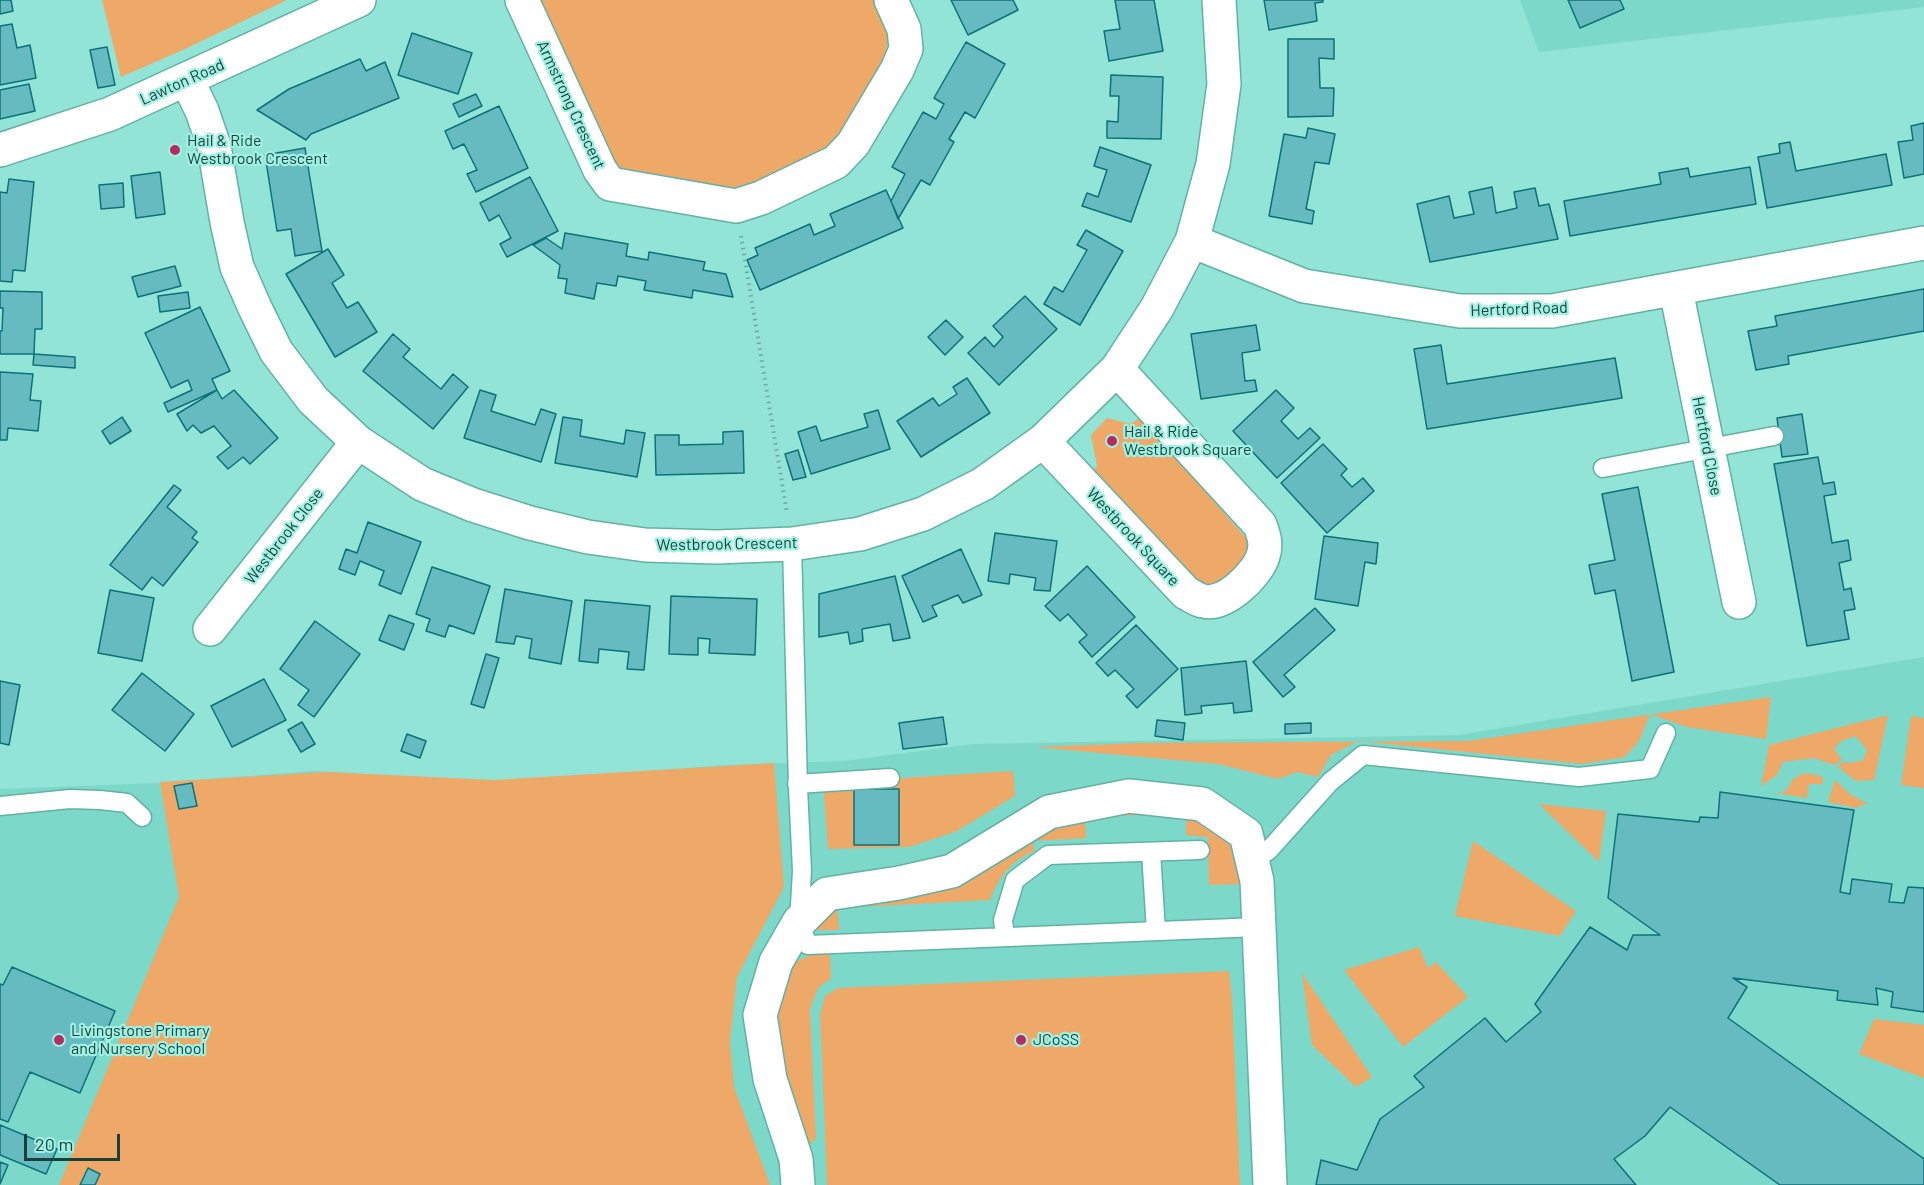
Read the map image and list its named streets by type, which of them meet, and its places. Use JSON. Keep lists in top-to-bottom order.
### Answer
{
  "streets": {
    "street": [
      "Lawton Road",
      "Armstrong Crescent",
      "Hertford Road",
      "Hertford Close",
      "Westbrook Close",
      "Westbrook Square",
      "Westbrook Crescent"
    ]
  },
  "crossings": [
    ["Lawton Road", "Westbrook Crescent"],
    ["Hertford Road", "Hertford Close"],
    ["Hertford Road", "Westbrook Crescent"],
    ["Westbrook Close", "Westbrook Crescent"],
    ["Westbrook Square", "Westbrook Crescent"]
  ],
  "places": [
    "Hail & Ride Westbrook Crescent",
    "Hail & Ride Westbrook Square",
    "Livingstone Primary and Nursery School",
    "JCoSS"
  ],
  "scale_bar": "20 m"
}
